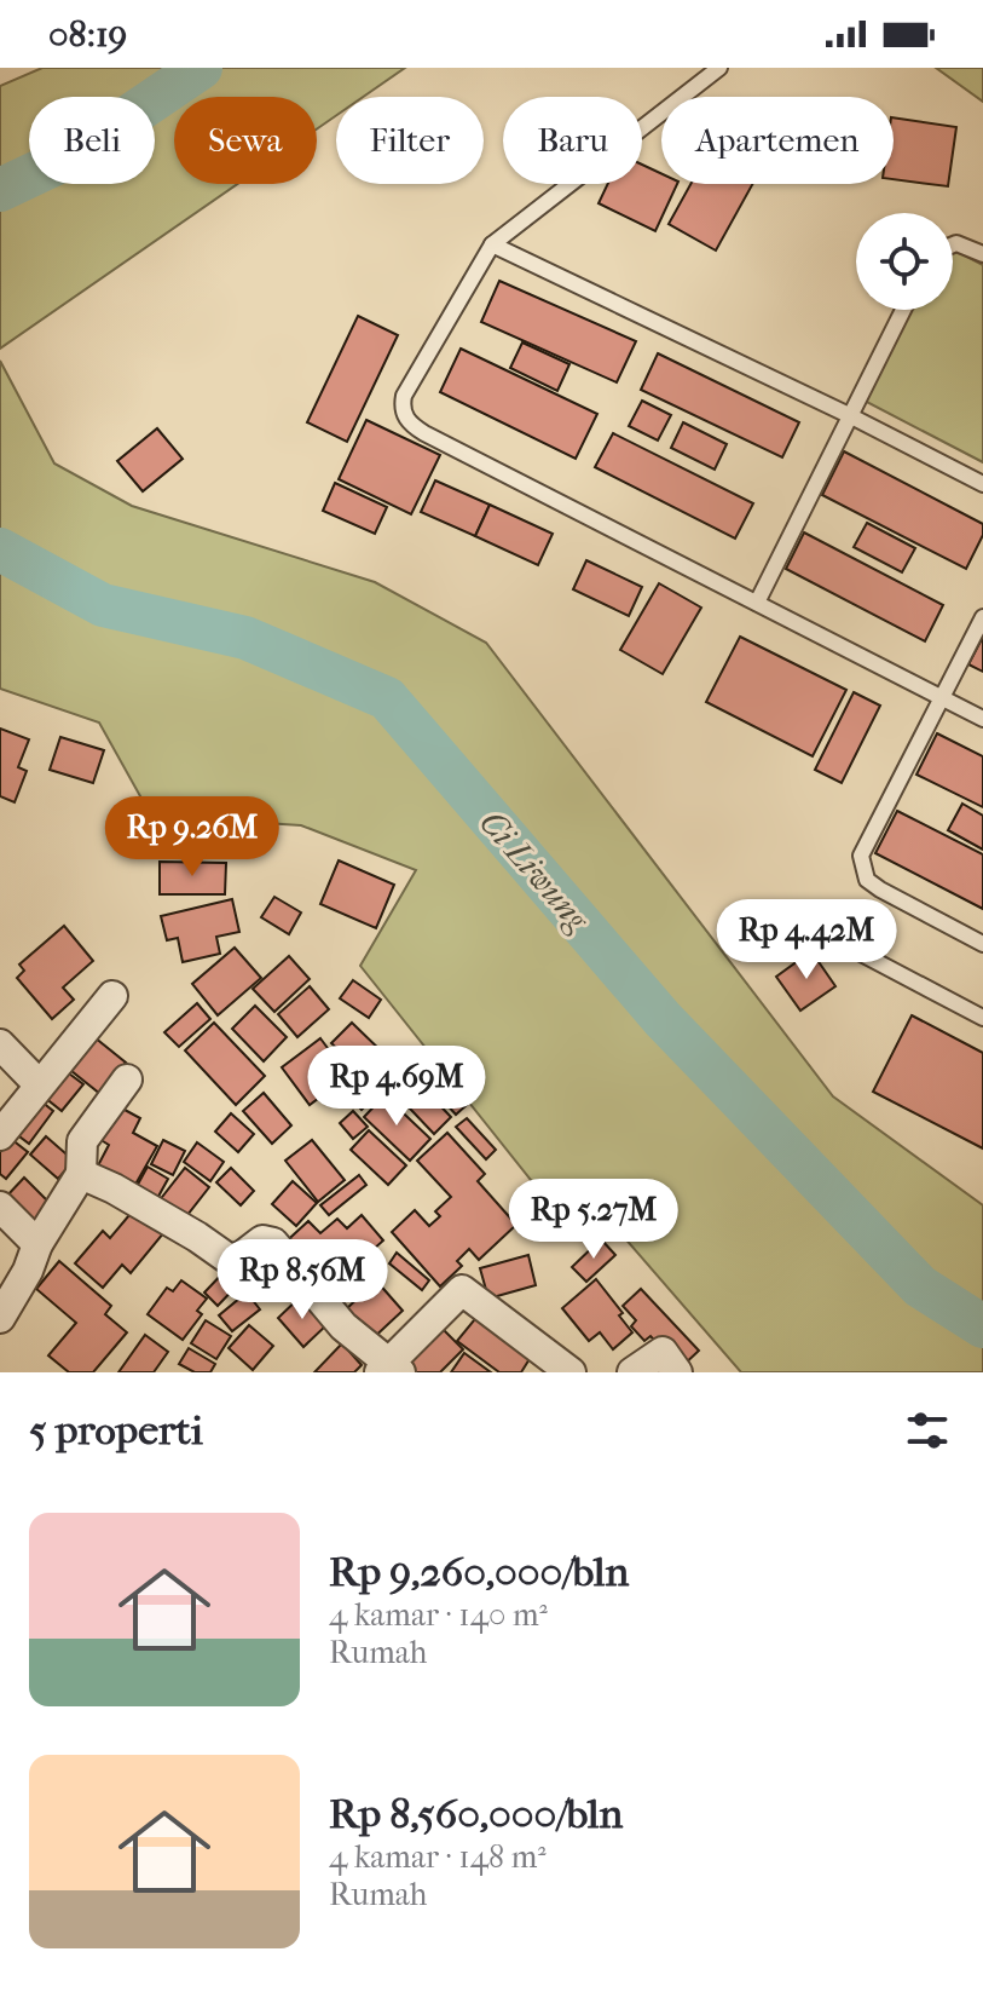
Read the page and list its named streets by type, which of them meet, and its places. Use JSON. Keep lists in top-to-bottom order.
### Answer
{
  "water": ["Ci Liwung"],
  "page": {
    "status": "08:19",
    "chip": [
      "Beli",
      "Sewa",
      "Filter",
      "Baru",
      "Apartemen"
    ],
    "price": [
      "Rp 9.26M",
      "Rp 4.42M",
      "Rp 4.69M",
      "Rp 5.27M",
      "Rp 8.56M"
    ],
    "heading": "5 properti",
    "list": [
      {
        "name": "Rp 9,260,000/bln",
        "note": "4 kamar · 140 m² · Rumah"
      },
      {
        "name": "Rp 8,560,000/bln",
        "note": "4 kamar · 148 m² · Rumah"
      }
    ]
  }
}
